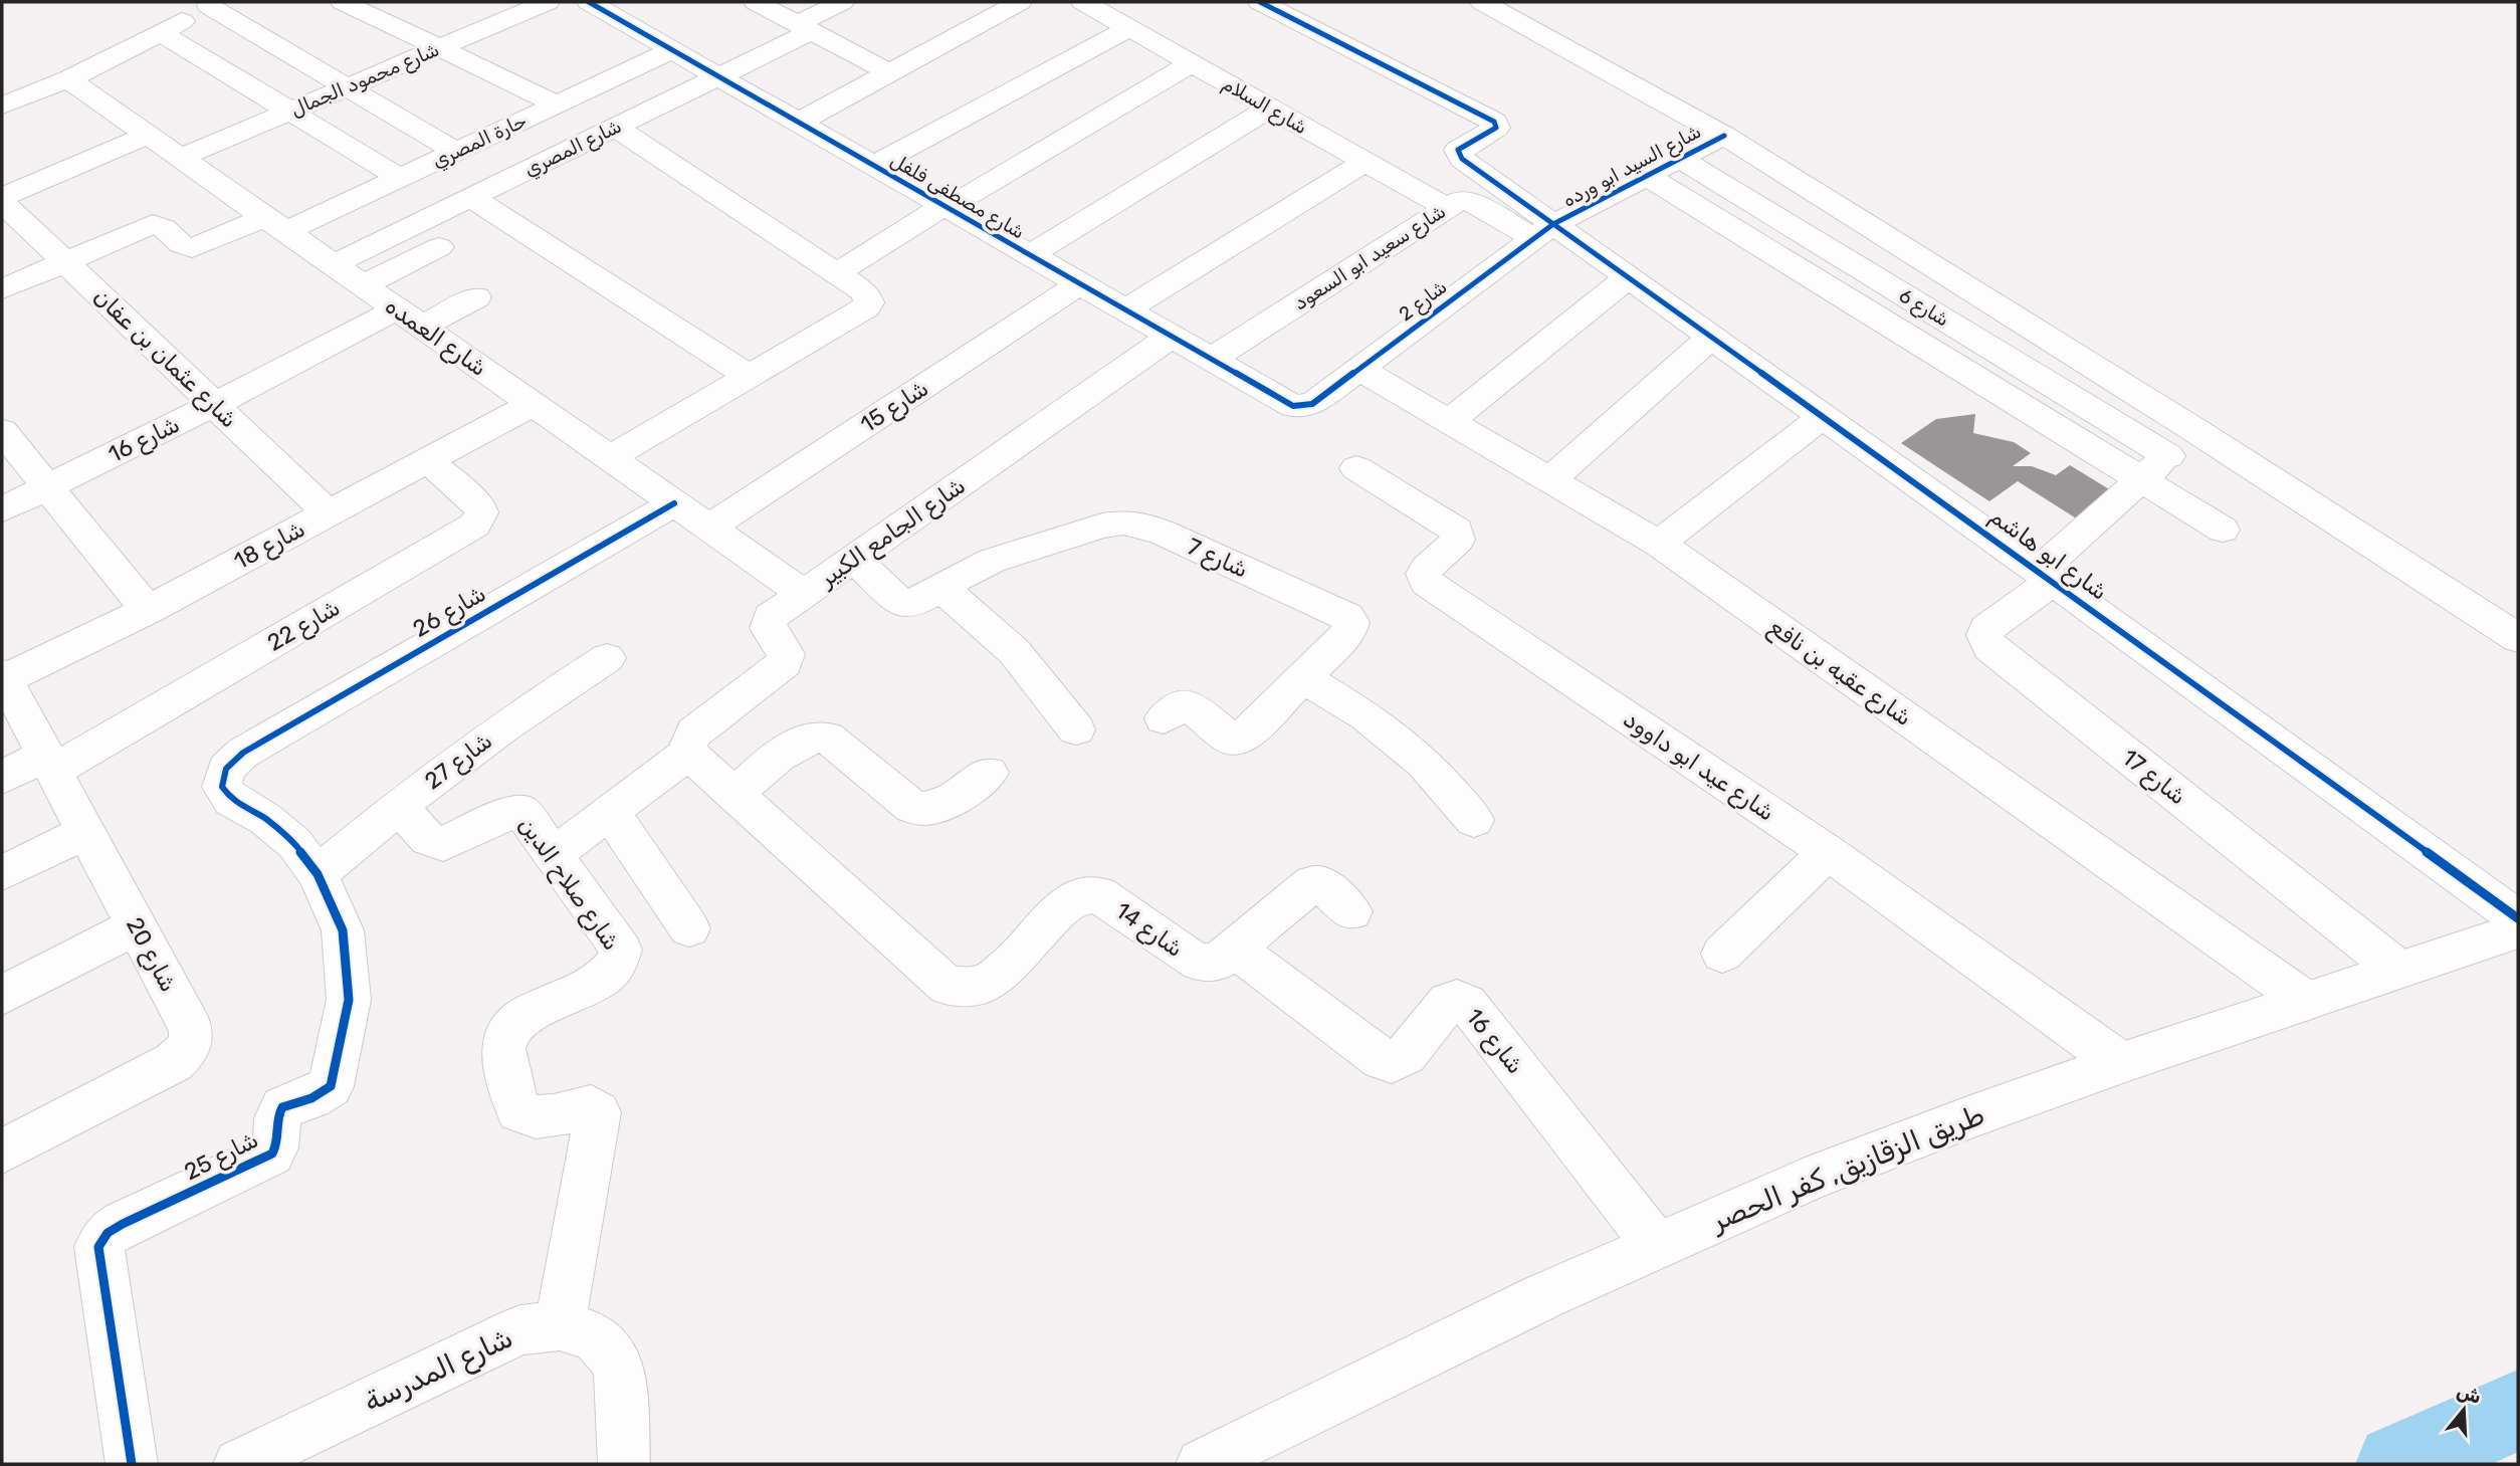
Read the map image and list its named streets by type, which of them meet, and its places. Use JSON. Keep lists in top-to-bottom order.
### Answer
{
  "streets": {
    "street": [
      "شارع محمود الجمال",
      "شارع السلام",
      "حارة المصري",
      "شارع المصري",
      "شارع السيد ابو ورده",
      "شارع مصطفى فلفل",
      "شارع سعيد ابو السعود",
      "شارع 2",
      "شارع 6",
      "شارع العمده",
      "شارع عثمان بن عفان",
      "شارع 15",
      "شارع 16",
      "شارع الجامع الكبير",
      "شارع 18",
      "شارع ابو هاشم",
      "شارع 7",
      "شارع 26",
      "شارع 22",
      "شارع عقبه بن نافع",
      "شارع 27",
      "شارع عيد ابو داوود",
      "شارع 17",
      "شارع صلاح الدين",
      "شارع 14",
      "شارع 20",
      "شارع 25",
      "طريق الزقازيق, كفر الحصر",
      "شارع المدرسة"
    ]
  },
  "crossings": [
    ["شارع محمود الجمال", "شارع العمده"],
    ["شارع السلام", "شارع سعيد ابو السعود"],
    ["حارة المصري", "شارع مصطفى فلفل"],
    ["حارة المصري", "شارع العمده"],
    ["حارة المصري", "شارع عثمان بن عفان"],
    ["شارع المصري", "شارع مصطفى فلفل"],
    ["شارع المصري", "شارع العمده"],
    ["شارع السيد ابو ورده", "شارع سعيد ابو السعود"],
    ["شارع السيد ابو ورده", "شارع 2"],
    ["شارع السيد ابو ورده", "شارع 6"],
    ["شارع السيد ابو ورده", "شارع ابو هاشم"],
    ["شارع مصطفى فلفل", "شارع سعيد ابو السعود"],
    ["شارع مصطفى فلفل", "شارع 2"],
    ["شارع مصطفى فلفل", "شارع 15"],
    ["شارع مصطفى فلفل", "شارع الجامع الكبير"],
    ["شارع سعيد ابو السعود", "شارع 2"],
    ["شارع سعيد ابو السعود", "شارع ابو هاشم"],
    ["شارع 2", "شارع ابو هاشم"],
    ["شارع 2", "شارع عقبه بن نافع"],
    ["شارع العمده", "شارع 15"],
    ["شارع العمده", "شارع 16"],
    ["شارع العمده", "شارع الجامع الكبير"],
    ["شارع العمده", "شارع 18"],
    ["شارع العمده", "شارع 26"],
    ["شارع عثمان بن عفان", "شارع 16"],
    ["شارع عثمان بن عفان", "شارع 18"],
    ["شارع 16", "شارع 14"],
    ["شارع 16", "طريق الزقازيق, كفر الحصر"],
    ["شارع الجامع الكبير", "شارع 7"],
    ["شارع 18", "شارع 22"],
    ["شارع 18", "شارع 20"],
    ["شارع ابو هاشم", "شارع 17"],
    ["شارع 26", "شارع 25"],
    ["شارع 22", "شارع 20"],
    ["شارع عقبه بن نافع", "طريق الزقازيق, كفر الحصر"],
    ["شارع 27", "شارع صلاح الدين"],
    ["شارع 27", "شارع 25"],
    ["شارع عيد ابو داوود", "طريق الزقازيق, كفر الحصر"],
    ["شارع 17", "طريق الزقازيق, كفر الحصر"],
    ["شارع صلاح الدين", "شارع المدرسة"]
  ],
  "north": "top"
}
